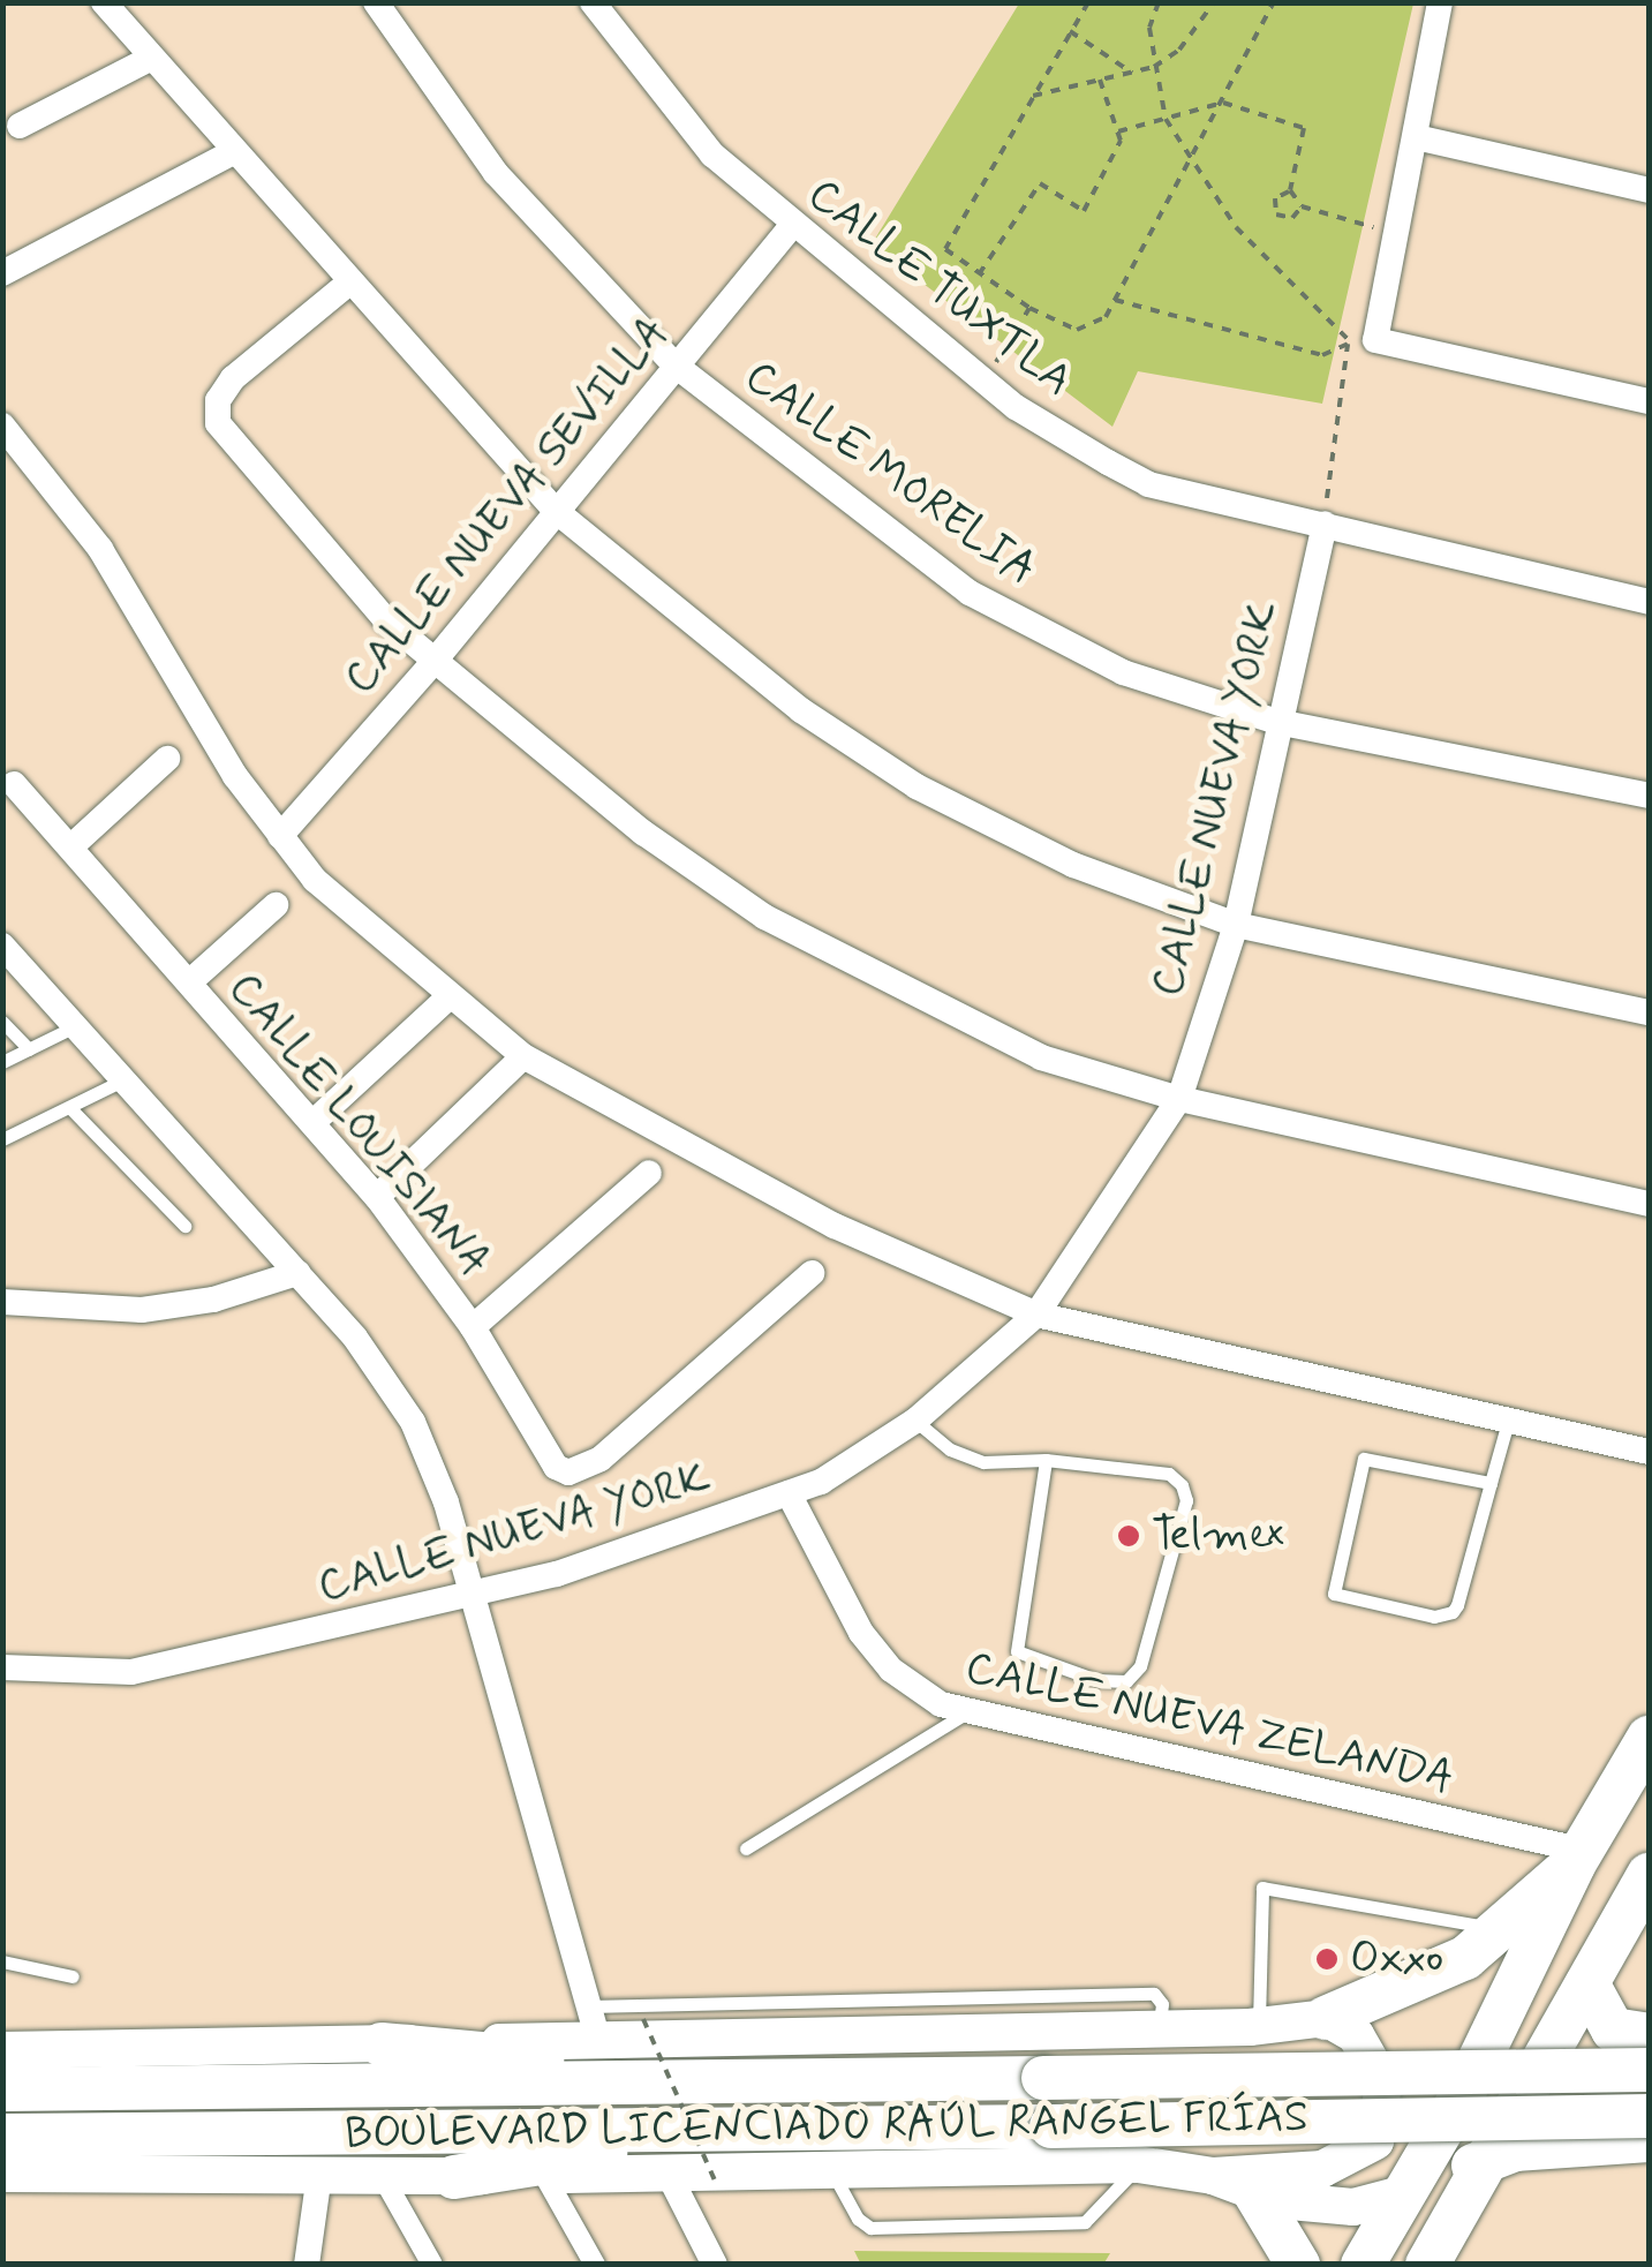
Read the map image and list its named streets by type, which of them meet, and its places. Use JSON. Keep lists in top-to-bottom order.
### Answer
{
  "streets": {
    "main road": ["BOULEVARD LICENCIADO RAÚL RANGEL FRÍAS"],
    "street": [
      "CALLE TUXTLA",
      "CALLE MORELIA",
      "CALLE NUEVA SEVILLA",
      "CALLE NUEVA YORK",
      "CALLE LOUISIANA",
      "CALLE NUEVA ZELANDA"
    ]
  },
  "crossings": [
    ["CALLE TUXTLA", "CALLE NUEVA SEVILLA"],
    ["CALLE TUXTLA", "CALLE NUEVA YORK"],
    ["CALLE MORELIA", "CALLE NUEVA SEVILLA"],
    ["CALLE MORELIA", "CALLE NUEVA YORK"],
    ["CALLE NUEVA YORK", "CALLE NUEVA ZELANDA"]
  ],
  "places": ["Telmex", "Oxxo"]
}
